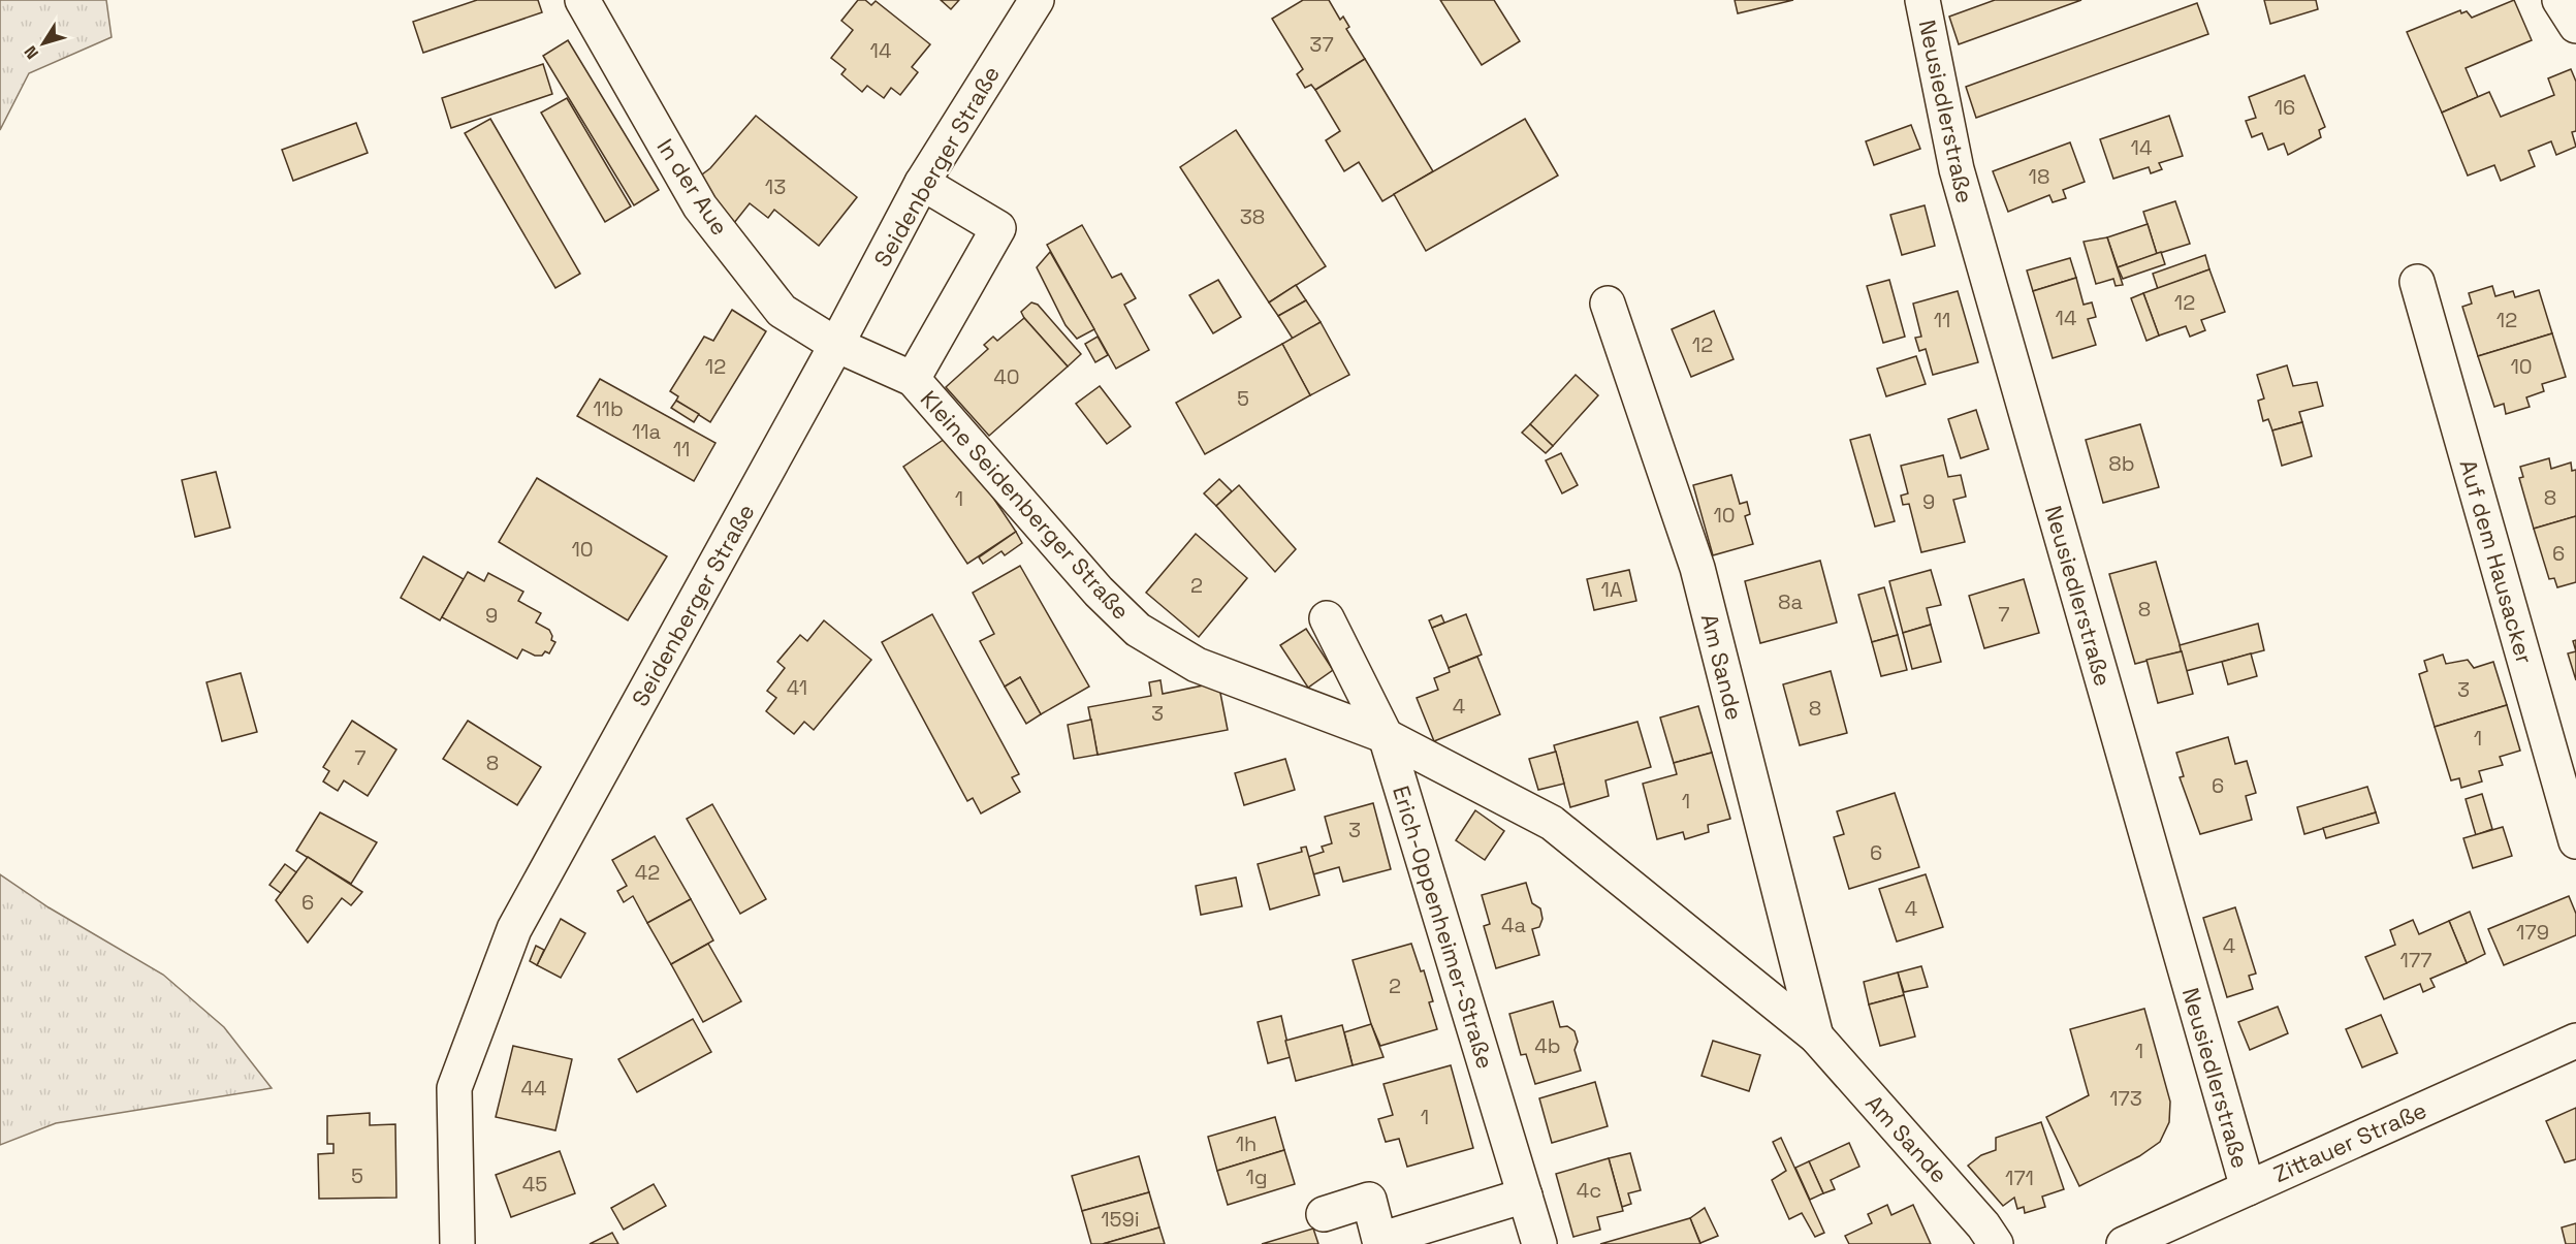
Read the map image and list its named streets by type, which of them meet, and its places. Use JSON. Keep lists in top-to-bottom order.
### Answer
{
  "streets": {
    "street": [
      "Neusiedlerstraße",
      "Seidenberger Straße",
      "In der Aue",
      "Kleine Seidenberger Straße",
      "Auf dem Hausacker",
      "Am Sande",
      "Erich-Oppenheimer-Straße",
      "Zittauer Straße"
    ]
  },
  "crossings": [
    ["Neusiedlerstraße", "Zittauer Straße"],
    ["Seidenberger Straße", "In der Aue"],
    ["Seidenberger Straße", "Kleine Seidenberger Straße"],
    ["In der Aue", "Kleine Seidenberger Straße"],
    ["Kleine Seidenberger Straße", "Am Sande"],
    ["Kleine Seidenberger Straße", "Erich-Oppenheimer-Straße"],
    ["Am Sande", "Erich-Oppenheimer-Straße"]
  ],
  "house_numbers": [
    "37",
    "14",
    "16",
    "14",
    "18",
    "13",
    "38",
    "12",
    "14",
    "11",
    "12",
    "12",
    "12",
    "10",
    "40",
    "5",
    "11b",
    "11a",
    "11",
    "8b",
    "8",
    "1",
    "9",
    "10",
    "10",
    "6",
    "2",
    "1A",
    "8a",
    "8",
    "7",
    "9",
    "41",
    "3",
    "4",
    "8",
    "3",
    "1",
    "7",
    "8",
    "6",
    "1",
    "3",
    "6",
    "42",
    "6",
    "4",
    "4a",
    "179",
    "4",
    "177",
    "2",
    "4b",
    "1",
    "44",
    "173",
    "1",
    "1h",
    "5",
    "1g",
    "171",
    "45",
    "4c",
    "159i"
  ],
  "north": "bottom left"
}
